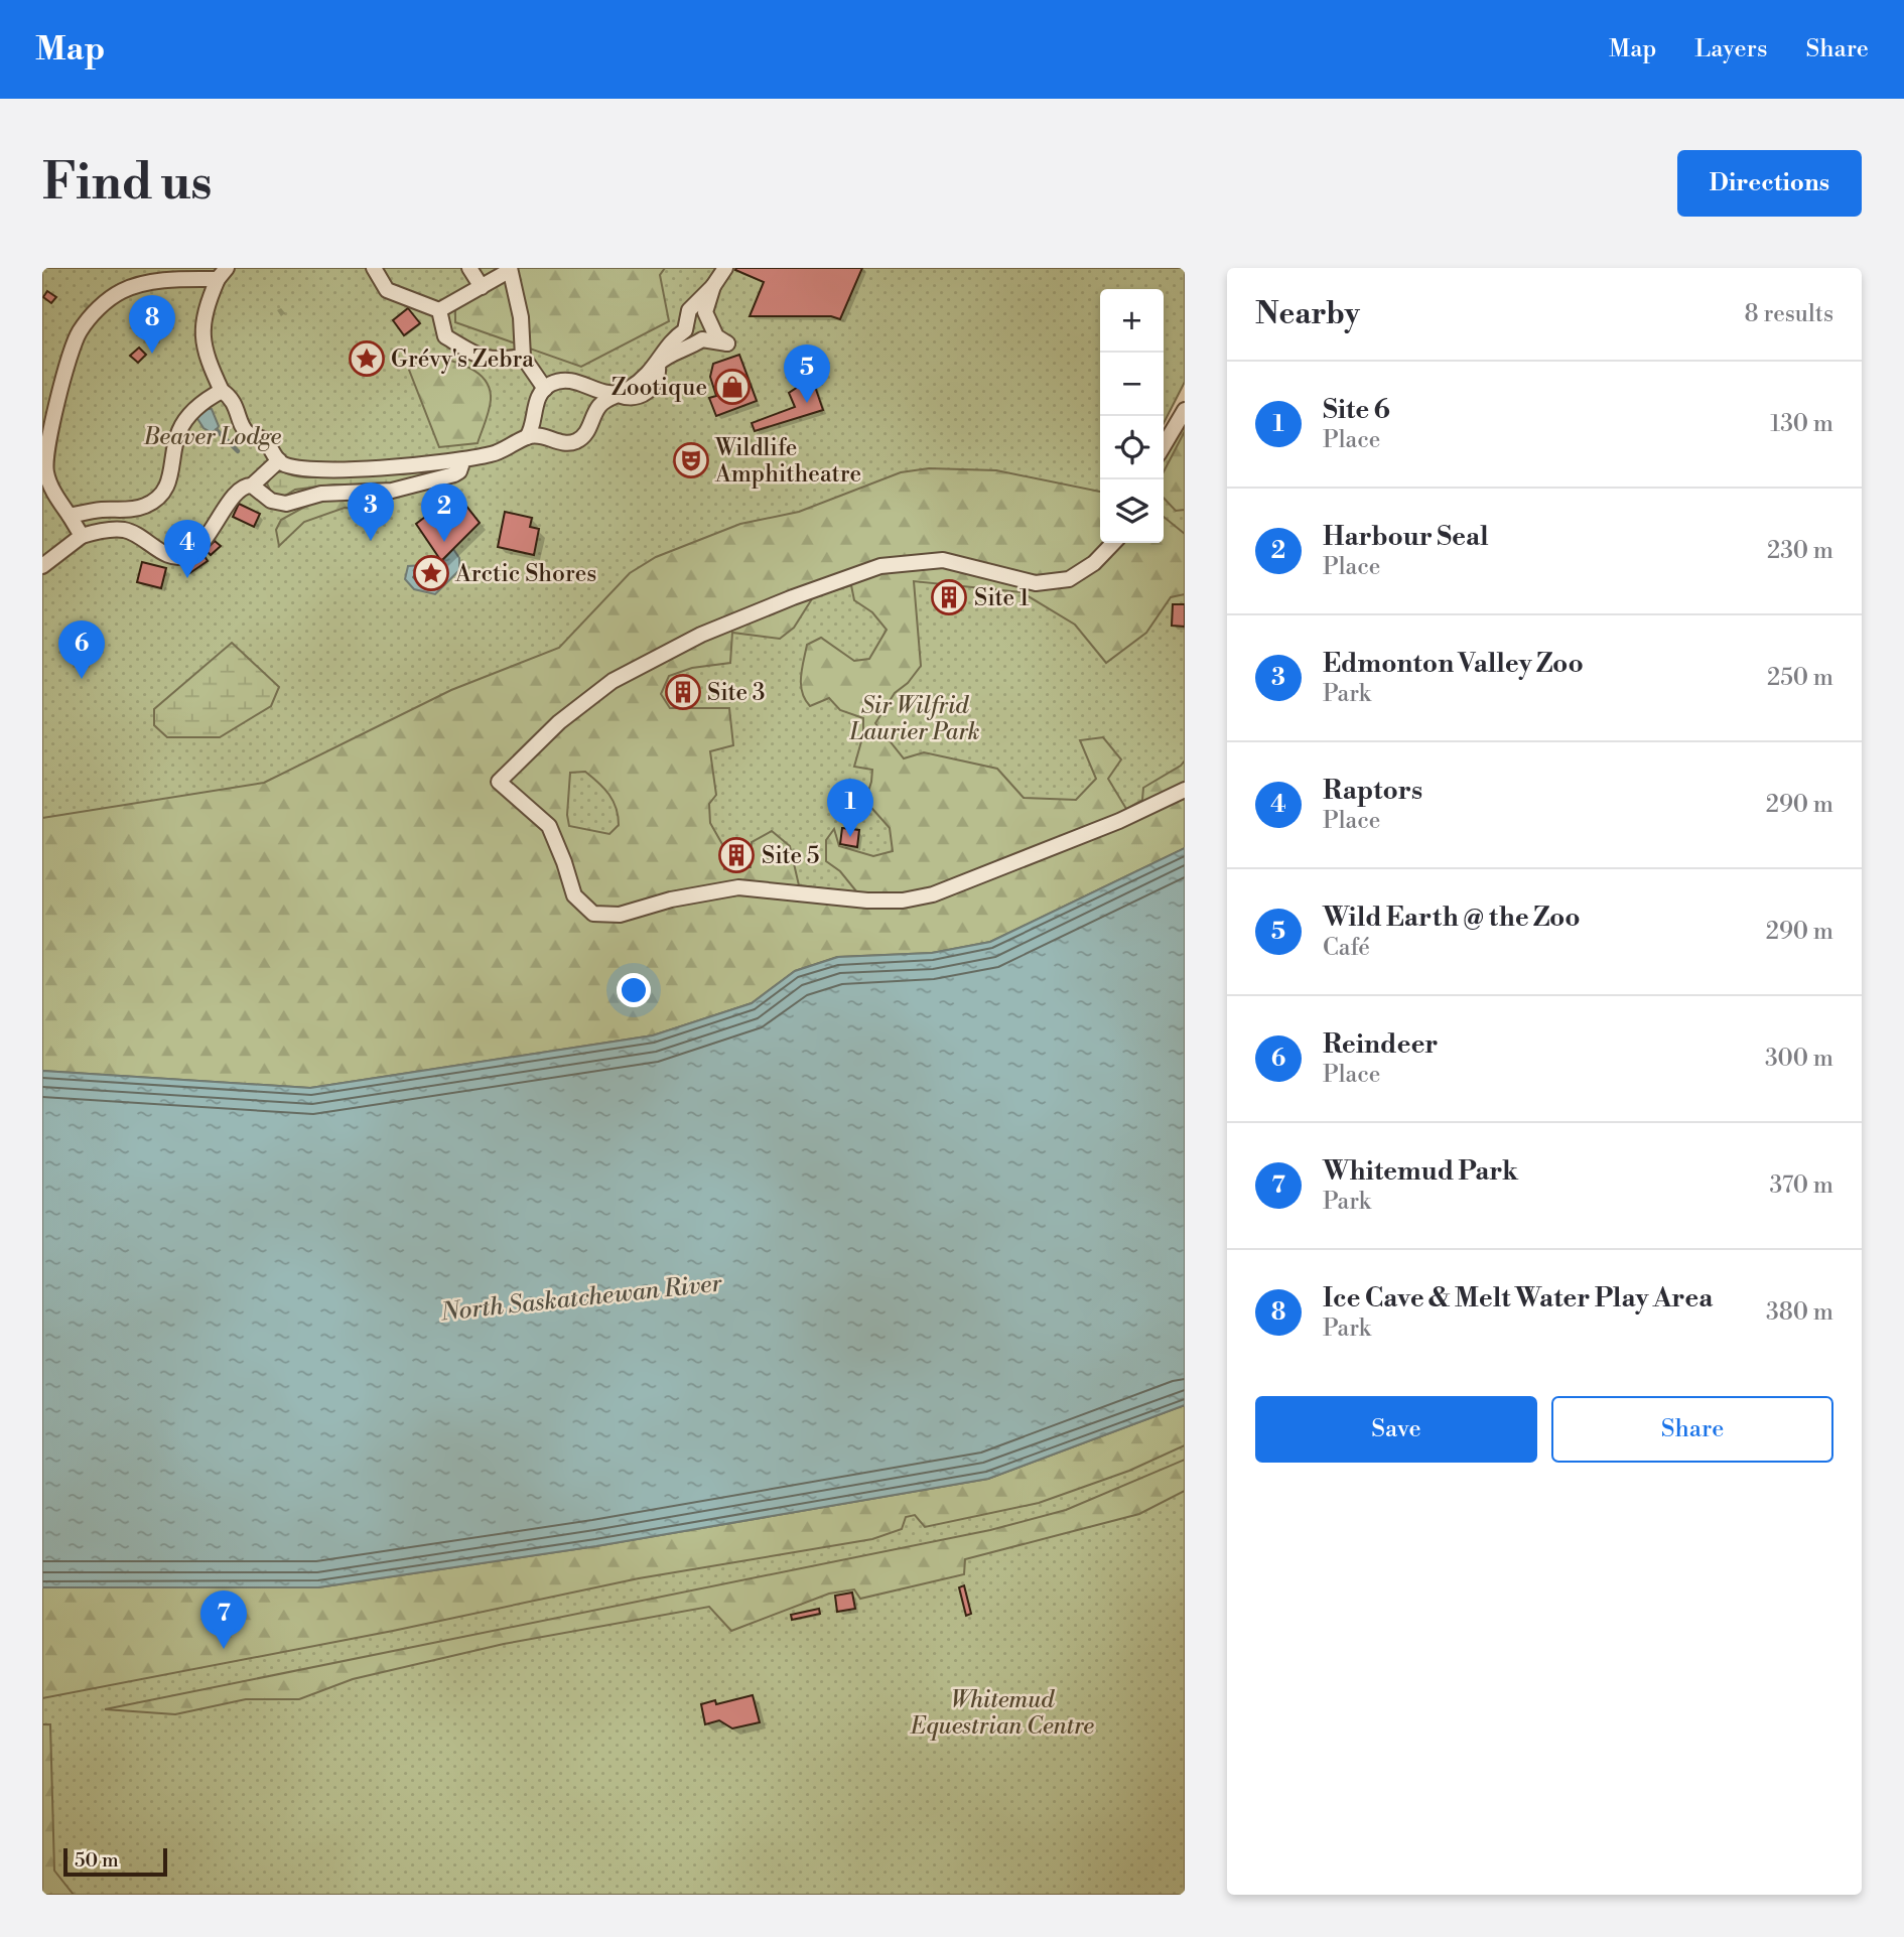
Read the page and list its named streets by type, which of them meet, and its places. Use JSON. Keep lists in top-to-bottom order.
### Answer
{
  "water": ["North Saskatchewan River"],
  "parks": ["Beaver Lodge", "Sir Wilfrid Laurier Park", "Whitemud Equestrian Centre"],
  "places": {
    "place": ["Grévy's Zebra", "Arctic Shores"],
    "shop": ["Zootique"],
    "theatre": ["Wildlife Amphitheatre"],
    "building": ["Site 1", "Site 3", "Site 5"]
  },
  "scale_bar": "50 m",
  "page": {
    "header": "Map",
    "nav": ["Map", "Layers", "Share"],
    "buttons": [
      "Directions",
      ["Save", "Share"]
    ],
    "title": "Find us",
    "heading": ["Nearby", "8 results"],
    "map_buttons": ["+", "−"],
    "pins": [
      "8",
      "5",
      "3",
      "2",
      "4",
      "6",
      "1",
      "7"
    ],
    "list": [
      {
        "mark": "1",
        "name": "Site 6",
        "note": "Place",
        "value": "130 m"
      },
      {
        "mark": "2",
        "name": "Harbour Seal",
        "note": "Place",
        "value": "230 m"
      },
      {
        "mark": "3",
        "name": "Edmonton Valley Zoo",
        "note": "Park",
        "value": "250 m"
      },
      {
        "mark": "4",
        "name": "Raptors",
        "note": "Place",
        "value": "290 m"
      },
      {
        "mark": "5",
        "name": "Wild Earth @ the Zoo",
        "note": "Café",
        "value": "290 m"
      },
      {
        "mark": "6",
        "name": "Reindeer",
        "note": "Place",
        "value": "300 m"
      },
      {
        "mark": "7",
        "name": "Whitemud Park",
        "note": "Park",
        "value": "370 m"
      },
      {
        "mark": "8",
        "name": "Ice Cave & Melt Water Play Area",
        "note": "Park",
        "value": "380 m"
      }
    ],
    "scale": "50 m"
  }
}
